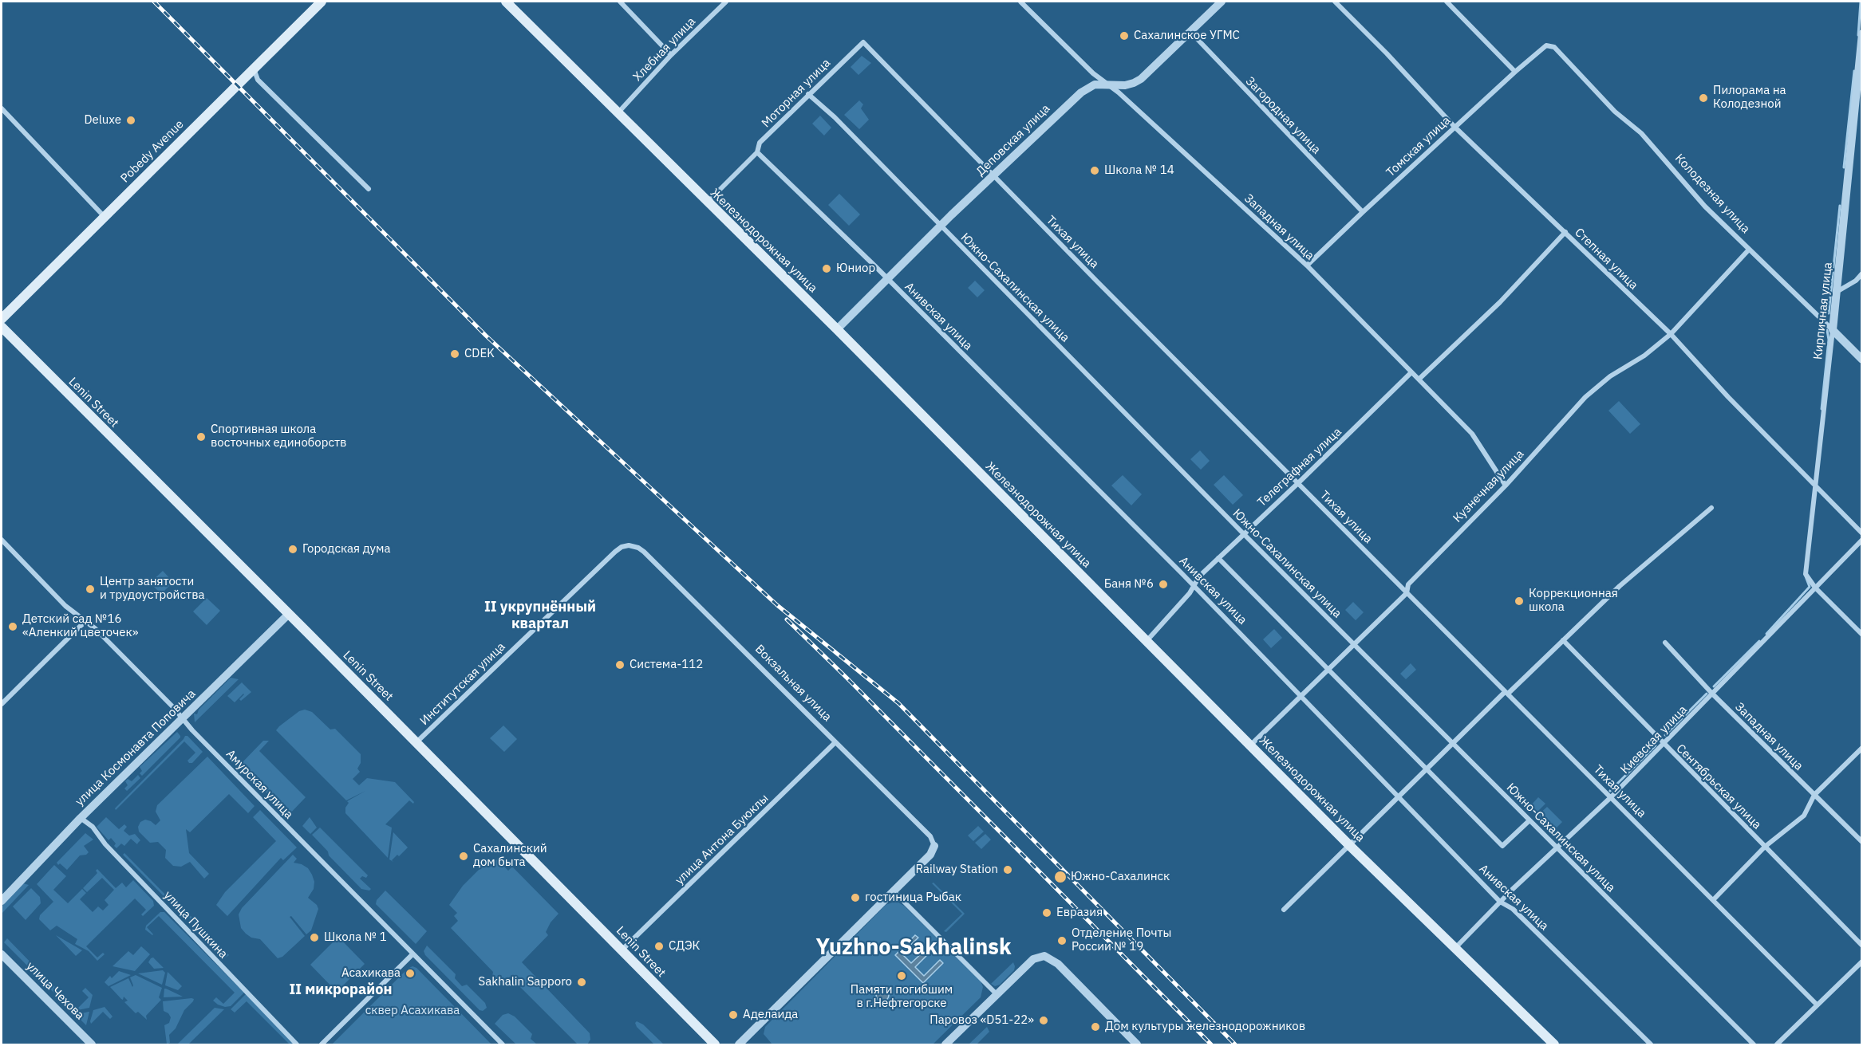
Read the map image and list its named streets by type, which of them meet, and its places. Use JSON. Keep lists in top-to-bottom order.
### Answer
{
  "streets": {
    "main road": ["Pobedy Avenue", "Железнодорожная улица", "Lenin Street"],
    "street": [
      "Хлебная улица",
      "Моторная улица",
      "Загородная улица",
      "Деповская улица",
      "Томская улица",
      "Колодезная улица",
      "Западная улица",
      "Тихая улица",
      "Степная улица",
      "Южно-Сахалинская улица",
      "Кирпичная улица",
      "Анивская улица",
      "Телеграфная улица",
      "Кузнечная улица",
      "Вокзальная улица",
      "Институтская улица",
      "Киевская улица",
      "улица Космонавта Поповича",
      "Амурская улица",
      "Сентябрьская улица",
      "улица Антона Буюклы",
      "улица Пушкина",
      "улица Чехова"
    ]
  },
  "crossings": [
    ["Хлебная улица", "Железнодорожная улица"],
    ["Моторная улица", "Железнодорожная улица"],
    ["Моторная улица", "Тихая улица"],
    ["Моторная улица", "Южно-Сахалинская улица"],
    ["Моторная улица", "Анивская улица"],
    ["Загородная улица", "Деповская улица"],
    ["Загородная улица", "Томская улица"],
    ["Деповская улица", "Западная улица"],
    ["Деповская улица", "Железнодорожная улица"],
    ["Деповская улица", "Тихая улица"],
    ["Деповская улица", "Южно-Сахалинская улица"],
    ["Деповская улица", "Анивская улица"],
    ["Томская улица", "Колодезная улица"],
    ["Томская улица", "Западная улица"],
    ["Томская улица", "Степная улица"],
    ["Колодезная улица", "Кирпичная улица"],
    ["Колодезная улица", "Кузнечная улица"],
    ["Западная улица", "Телеграфная улица"],
    ["Западная улица", "Кузнечная улица"],
    ["Западная улица", "Киевская улица"],
    ["Железнодорожная улица", "Телеграфная улица"],
    ["Железнодорожная улица", "Кузнечная улица"],
    ["Железнодорожная улица", "Киевская улица"],
    ["Тихая улица", "Телеграфная улица"],
    ["Тихая улица", "Кузнечная улица"],
    ["Тихая улица", "Киевская улица"],
    ["Степная улица", "Кирпичная улица"],
    ["Степная улица", "Кузнечная улица"],
    ["Южно-Сахалинская улица", "Телеграфная улица"],
    ["Южно-Сахалинская улица", "Кузнечная улица"],
    ["Южно-Сахалинская улица", "Киевская улица"],
    ["Кирпичная улица", "Киевская улица"],
    ["Анивская улица", "Телеграфная улица"],
    ["Анивская улица", "Кузнечная улица"],
    ["Анивская улица", "Киевская улица"],
    ["Lenin Street", "Институтская улица"],
    ["Lenin Street", "улица Космонавта Поповича"],
    ["Lenin Street", "улица Антона Буюклы"],
    ["Вокзальная улица", "Институтская улица"],
    ["Вокзальная улица", "улица Антона Буюклы"],
    ["Киевская улица", "Сентябрьская улица"],
    ["улица Космонавта Поповича", "Амурская улица"],
    ["улица Космонавта Поповича", "улица Пушкина"]
  ],
  "districts": ["II укрупнённый квартал", "Yuzhno-Sakhalinsk", "II микрорайон"],
  "parks": ["сквер Асахикава"],
  "places": [
    "Сахалинское УГМС",
    "Пилорама на Колодезной",
    "Deluxe",
    "Школа № 14",
    "Юниор",
    "CDEK",
    "Спортивная школа восточных единоборств",
    "Городская дума",
    "Баня №6",
    "Центр занятости и трудоустройства",
    "Коррекционная школа",
    "Детский сад №16 «Аленкий цветочек»",
    "Система-112",
    "Сахалинский дом быта",
    "Railway Station",
    "Южно-Сахалинск",
    "гостиница Рыбак",
    "Евразия",
    "Школа № 1",
    "Отделение Почты России № 19",
    "СДЭК",
    "Асахикава",
    "Памяти погибшим в г.Нефтегорске",
    "Sakhalin Sapporo",
    "Аделаида",
    "Паровоз «D51-22»",
    "Дом культуры железнодорожников"
  ]
}
